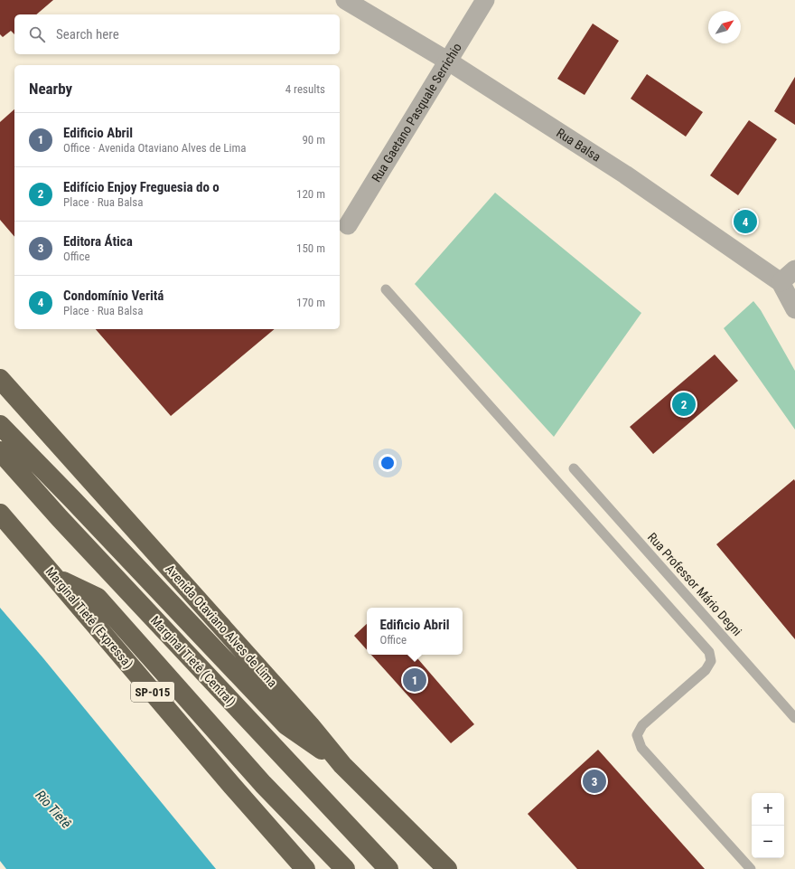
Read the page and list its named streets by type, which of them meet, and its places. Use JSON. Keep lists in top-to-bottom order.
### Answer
{
  "streets": {
    "highway": [
      "Marginal Tietê (Expressa)",
      "Avenida Otaviano Alves de Lima",
      "Marginal Tietê (Central)",
      "SP-015"
    ],
    "street": ["Rua Gaetano Pasquale Serrichio", "Rua Balsa"],
    "lane": ["Rua Professor Mário Degni"]
  },
  "crossings": [
    ["Rua Gaetano Pasquale Serrichio", "Rua Balsa"]
  ],
  "water": ["Rio Tietê"],
  "north": "top right",
  "page": {
    "search": "Search here",
    "heading": ["Nearby", "4 results"],
    "list": [
      {
        "mark": "1",
        "name": "Edificio Abril",
        "note": "Office · Avenida Otaviano Alves de Lima",
        "value": "90 m"
      },
      {
        "mark": "2",
        "name": "Edifício Enjoy Freguesia do o",
        "note": "Place · Rua Balsa",
        "value": "120 m"
      },
      {
        "mark": "3",
        "name": "Editora Ática",
        "note": "Office",
        "value": "150 m"
      },
      {
        "mark": "4",
        "name": "Condomínio Veritá",
        "note": "Place · Rua Balsa",
        "value": "170 m"
      }
    ],
    "pins": [
      "4",
      "2",
      "1",
      "3"
    ],
    "popup": ["Edificio Abril", "Office"],
    "map_buttons": ["+", "−"]
  }
}
